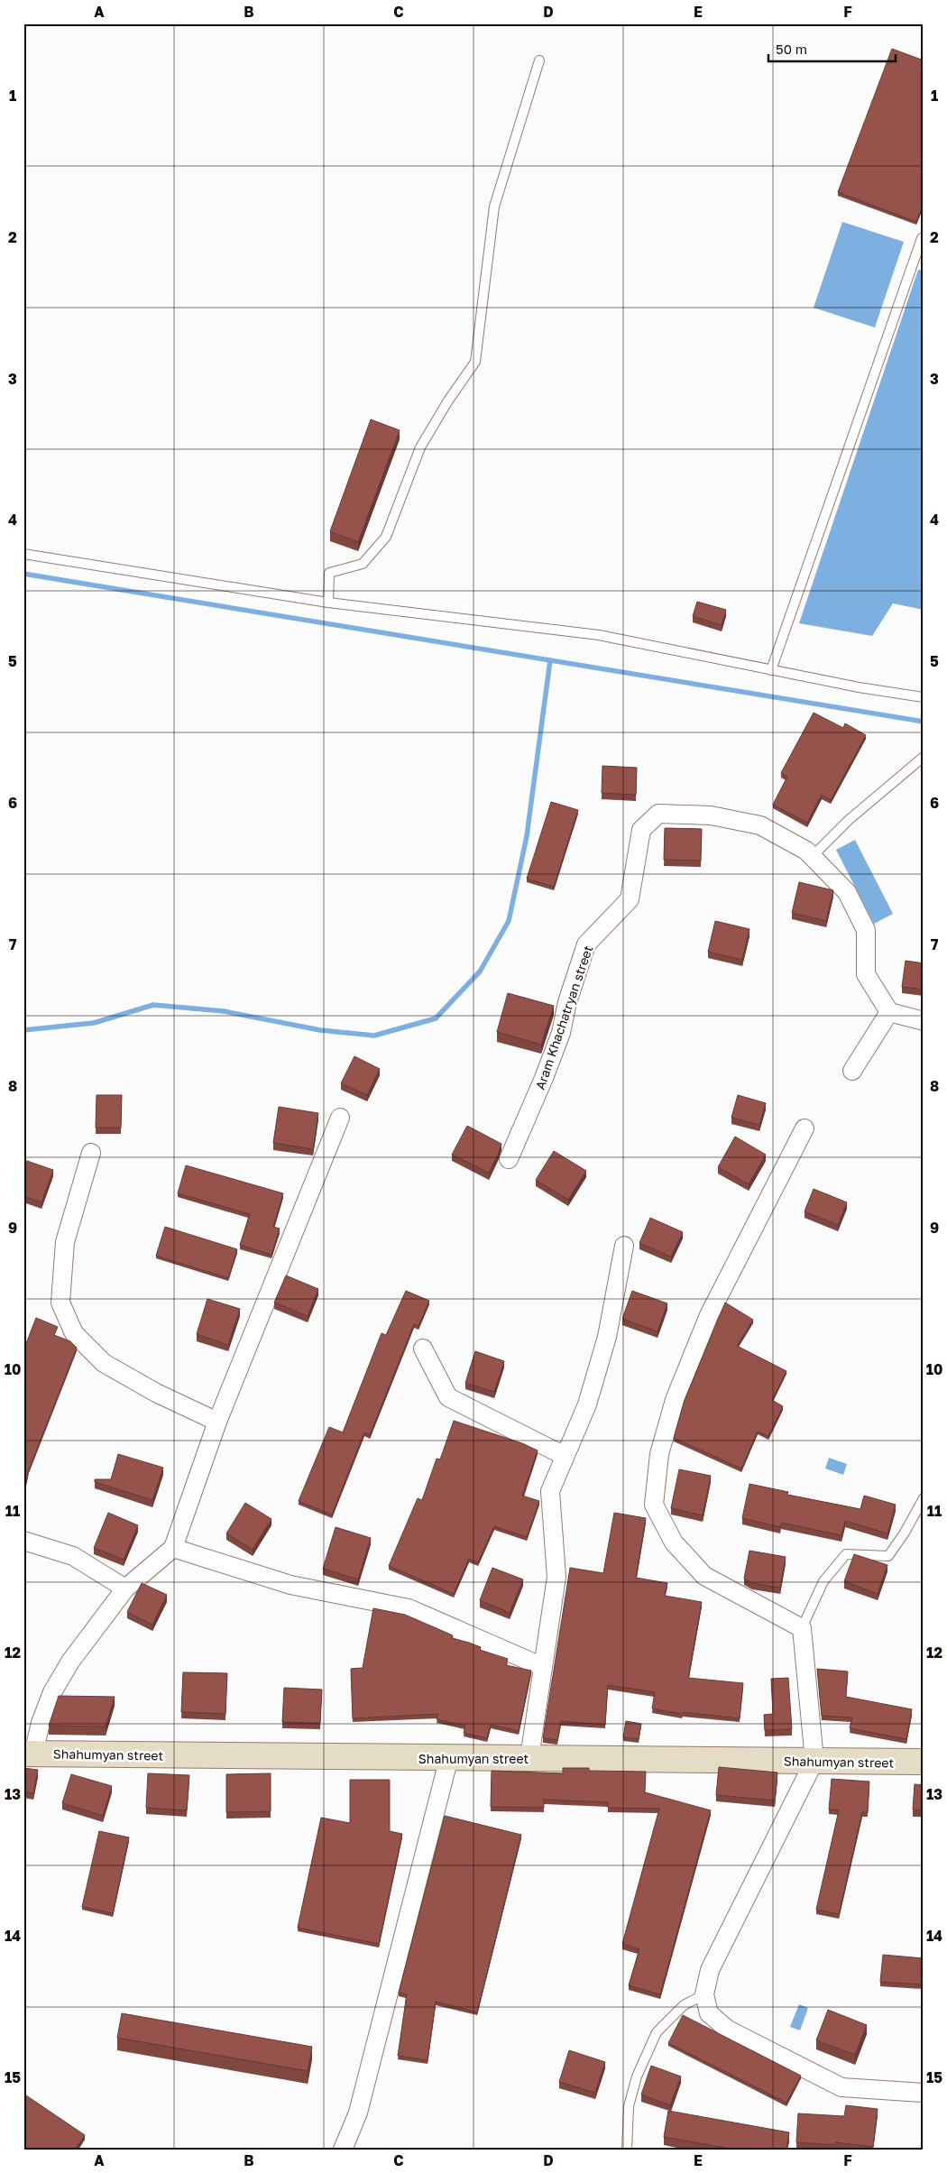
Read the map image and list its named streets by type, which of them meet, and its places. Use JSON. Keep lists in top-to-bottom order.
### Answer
{
  "streets": {
    "main road": ["Shahumyan street"],
    "street": ["Aram Khachatryan street"]
  },
  "scale_bar": "50 m",
  "grid": {
    "columns": [
      "A",
      "B",
      "C",
      "D",
      "E",
      "F"
    ],
    "rows": [
      "1",
      "2",
      "3",
      "4",
      "5",
      "6",
      "7",
      "8",
      "9",
      "10",
      "11",
      "12",
      "13",
      "14",
      "15"
    ]
  }
}
